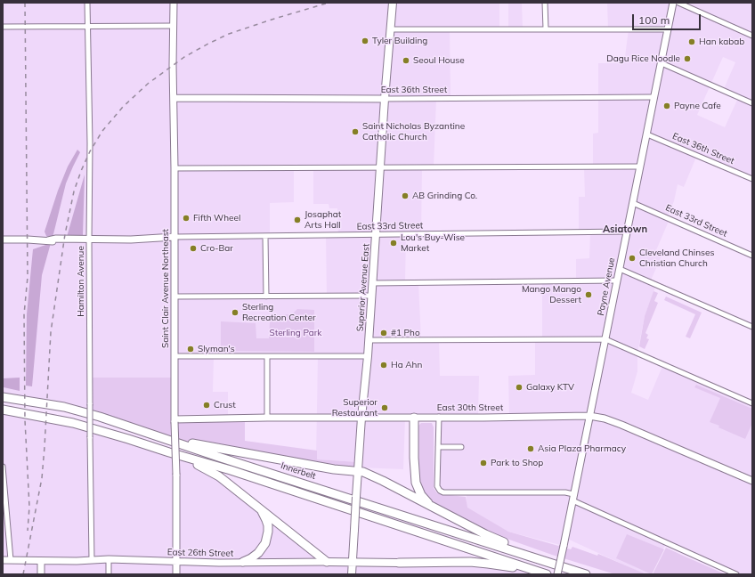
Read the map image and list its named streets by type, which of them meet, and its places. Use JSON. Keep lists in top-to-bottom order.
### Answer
{
  "streets": {
    "highway": ["Innerbelt"],
    "main road": ["Superior Avenue East", "East 26th Street"],
    "street": [
      "East 36th Street",
      "East 33rd Street",
      "Hamilton Avenue",
      "Payne Avenue",
      "Saint Clair Avenue Northeast",
      "East 30th Street"
    ]
  },
  "crossings": [
    ["East 36th Street", "Payne Avenue"],
    ["East 36th Street", "Superior Avenue East"],
    ["East 36th Street", "Saint Clair Avenue Northeast"],
    ["East 33rd Street", "Hamilton Avenue"],
    ["East 33rd Street", "Payne Avenue"],
    ["East 33rd Street", "Superior Avenue East"],
    ["East 33rd Street", "Saint Clair Avenue Northeast"],
    ["Hamilton Avenue", "East 26th Street"],
    ["Payne Avenue", "East 30th Street"],
    ["Superior Avenue East", "East 30th Street"],
    ["Superior Avenue East", "East 26th Street"],
    ["Saint Clair Avenue Northeast", "East 30th Street"],
    ["Saint Clair Avenue Northeast", "East 26th Street"]
  ],
  "districts": ["Asiatown"],
  "parks": ["Sterling Park"],
  "places": [
    "Tyler Building",
    "Han kabab",
    "Dagu Rice Noodle",
    "Seoul House",
    "Payne Cafe",
    "Saint Nicholas Byzantine Catholic Church",
    "AB Grinding Co.",
    "Fifth Wheel",
    "Josaphat Arts Hall",
    "Lou's Buy-Wise Market",
    "Cro-Bar",
    "Cleveland Chinses Christian Church",
    "Mango Mango Dessert",
    "Sterling Recreation Center",
    "#1 Pho",
    "Slyman's",
    "Ha Ahn",
    "Galaxy KTV",
    "Crust",
    "Superior Restaurant",
    "Asia Plaza Pharmacy",
    "Park to Shop"
  ],
  "scale_bar": "100 m"
}
